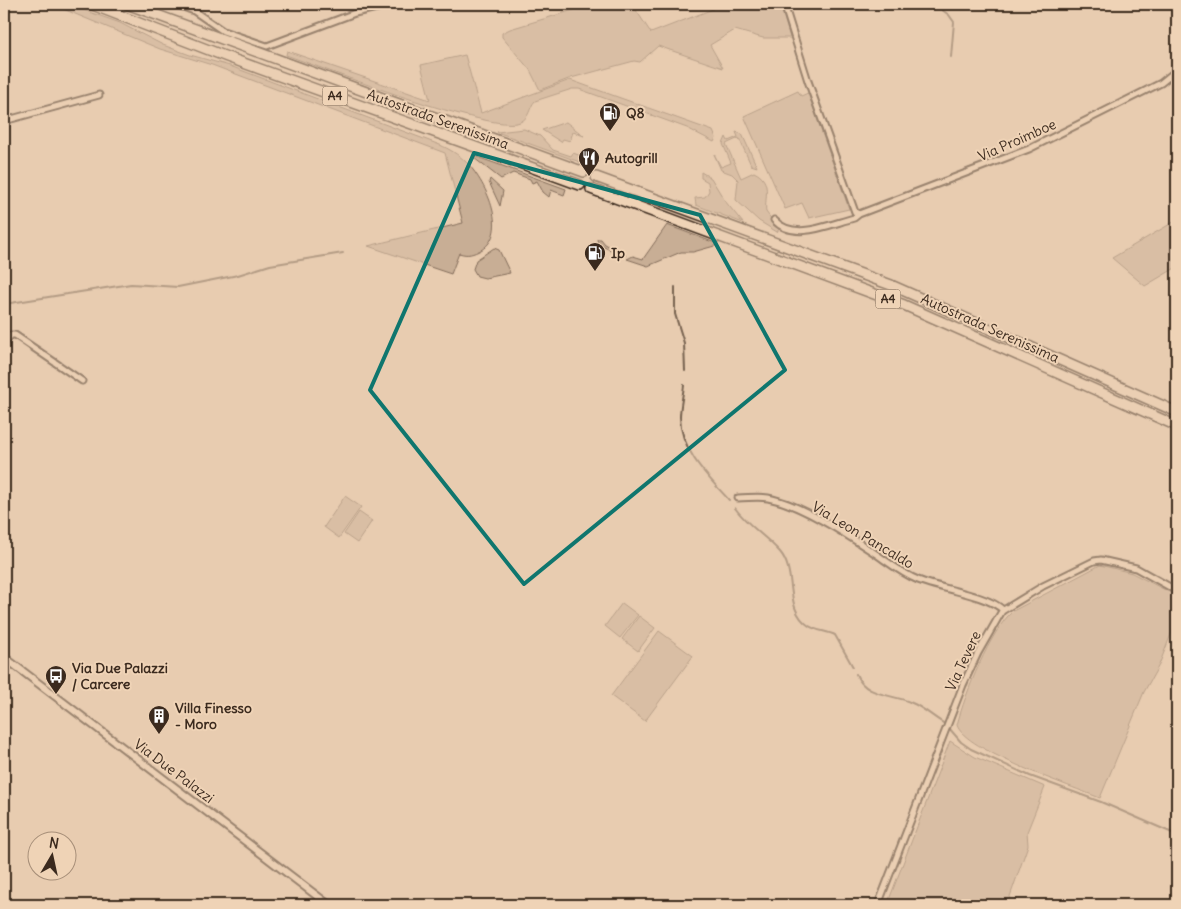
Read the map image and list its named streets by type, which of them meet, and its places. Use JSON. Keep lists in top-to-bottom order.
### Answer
{
  "streets": {
    "highway": ["A4", "Autostrada Serenissima"],
    "street": [
      "Via Proimboe",
      "Via Leon Pancaldo",
      "Via Tevere",
      "Via Due Palazzi"
    ]
  },
  "crossings": [
    ["Via Leon Pancaldo", "Via Tevere"]
  ],
  "places": {
    "fuel station": ["Q8", "Ip"],
    "restaurant": ["Autogrill"],
    "bus stop": ["Via Due Palazzi / Carcere"],
    "building": ["Villa Finesso - Moro"]
  },
  "north": "top"
}
